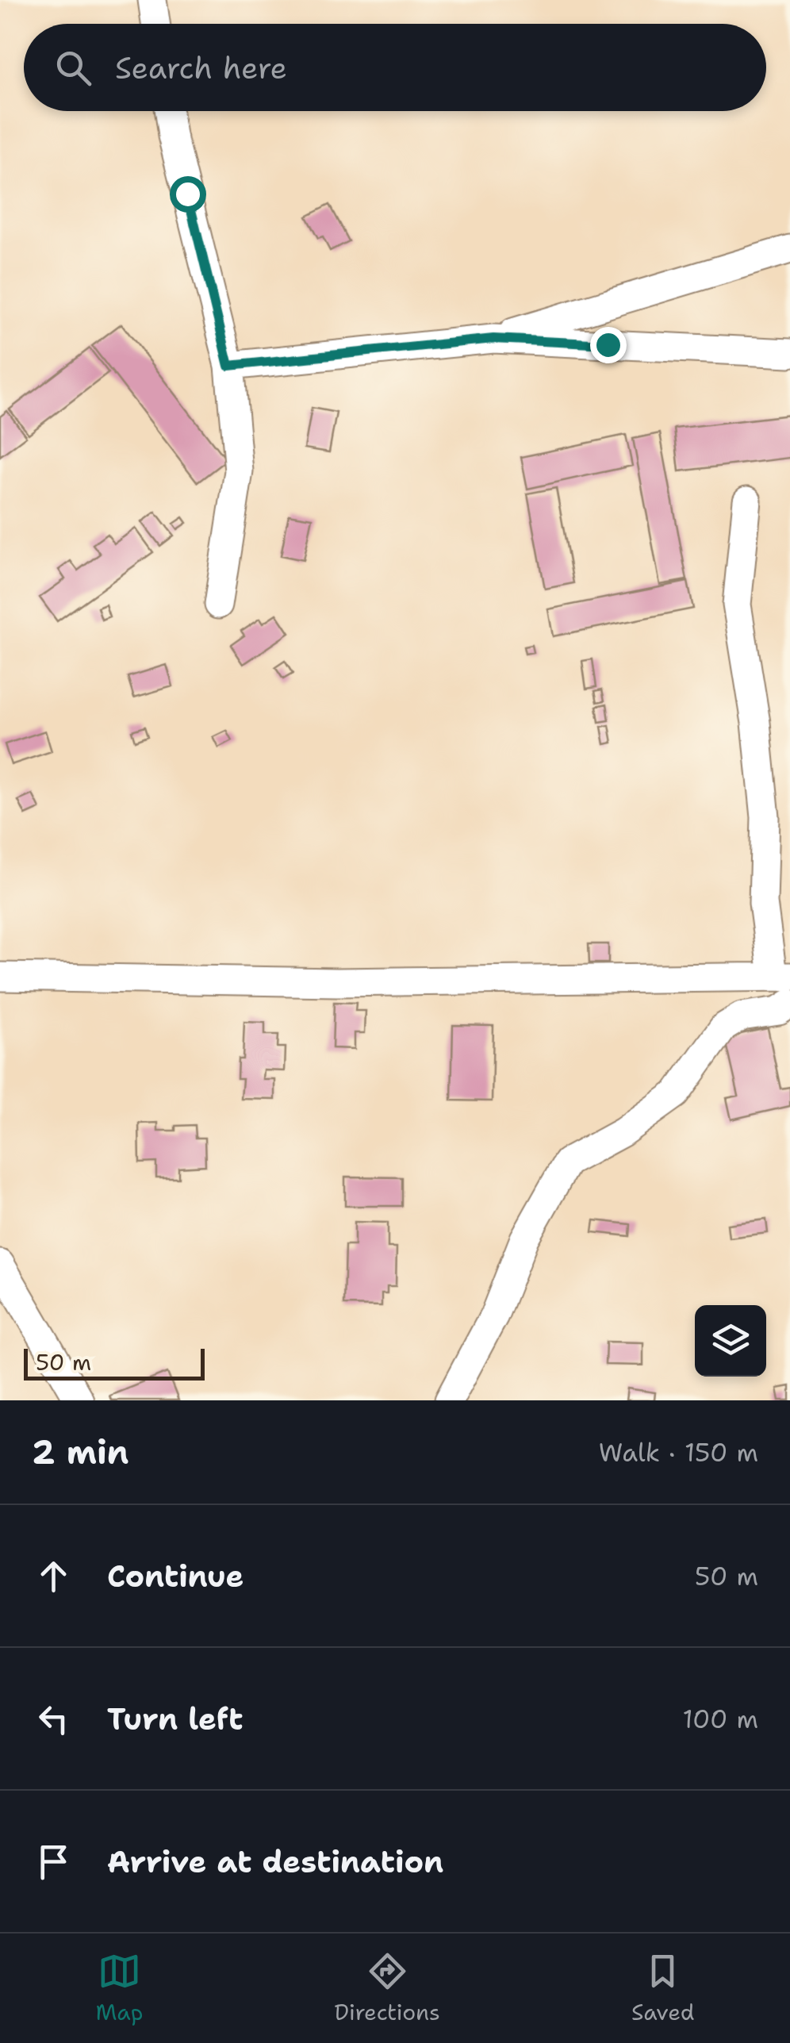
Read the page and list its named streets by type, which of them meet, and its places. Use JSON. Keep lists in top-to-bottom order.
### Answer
{
  "scale_bar": "50 m",
  "page": {
    "search": "Search here",
    "scale": "50 m",
    "heading": ["2 min", "Walk · 150 m"],
    "list": [
      ["Continue", "50 m"],
      ["Turn left", "100 m"],
      "Arrive at destination"
    ],
    "nav": ["Map", "Directions", "Saved"]
  }
}
